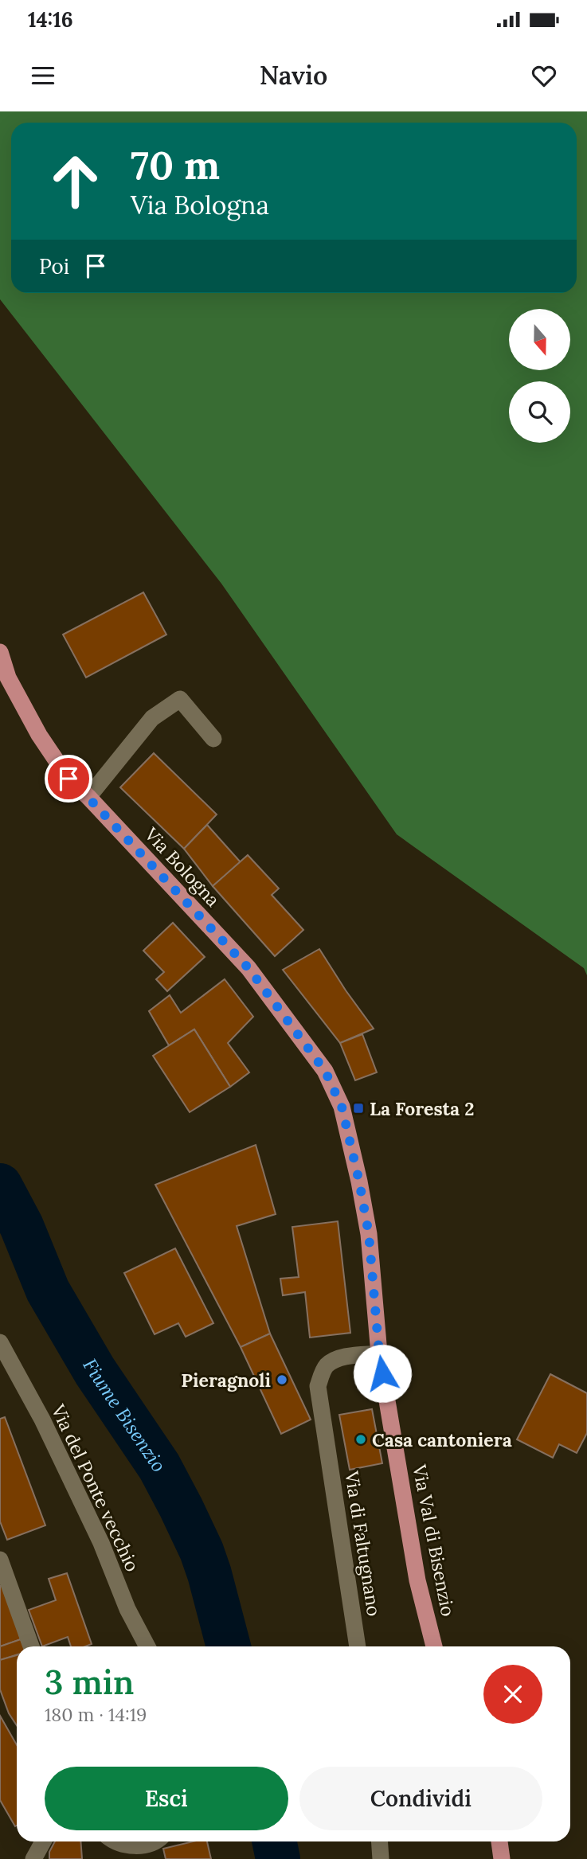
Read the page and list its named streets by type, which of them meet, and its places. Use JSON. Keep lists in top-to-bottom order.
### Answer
{
  "streets": {
    "main road": ["Via Bologna", "Via Val di Bisenzio"],
    "street": ["Via del Ponte vecchio", "Via di Faltugnano"]
  },
  "crossings": [
    ["Via Bologna", "Via Val di Bisenzio"],
    ["Via Val di Bisenzio", "Via di Faltugnano"]
  ],
  "water": ["Fiume Bisenzio"],
  "places": {
    "transit": ["La Foresta 2"],
    "other": ["Pieragnoli", "Casa cantoniera"]
  },
  "north": "bottom",
  "page": {
    "status": "14:16",
    "header": "Navio",
    "turn": ["70 m", "Via Bologna"],
    "then": "Poi",
    "heading": ["3 min", "180 m · 14:19"],
    "buttons": ["Esci", "Condividi"]
  }
}
